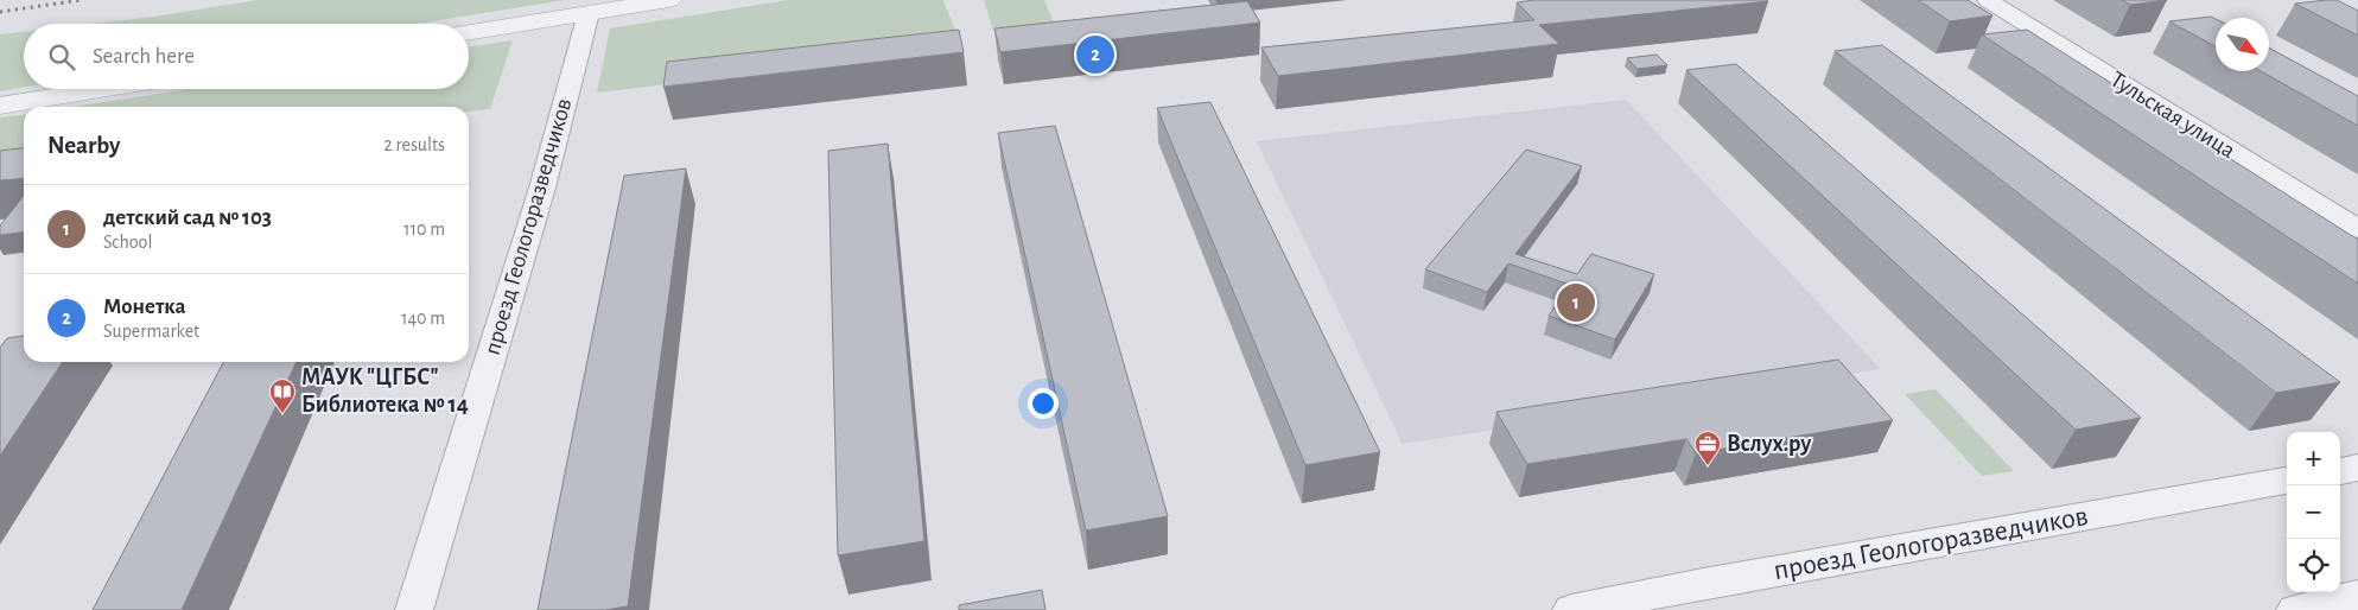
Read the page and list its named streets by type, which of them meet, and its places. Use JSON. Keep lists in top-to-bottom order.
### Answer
{
  "streets": {
    "street": ["Тульская улица", "проезд Геологоразведчиков"]
  },
  "places": {
    "library": ["МАУК \"ЦГБС\" Библиотека № 14"],
    "office": ["Вслух.ру"]
  },
  "north": "bottom right",
  "page": {
    "search": "Search here",
    "pins": ["2", "1"],
    "heading": ["Nearby", "2 results"],
    "list": [
      {
        "mark": "1",
        "name": "детский сад № 103",
        "note": "School",
        "value": "110 m"
      },
      {
        "mark": "2",
        "name": "Монетка",
        "note": "Supermarket",
        "value": "140 m"
      }
    ],
    "map_buttons": ["+", "−"]
  }
}
